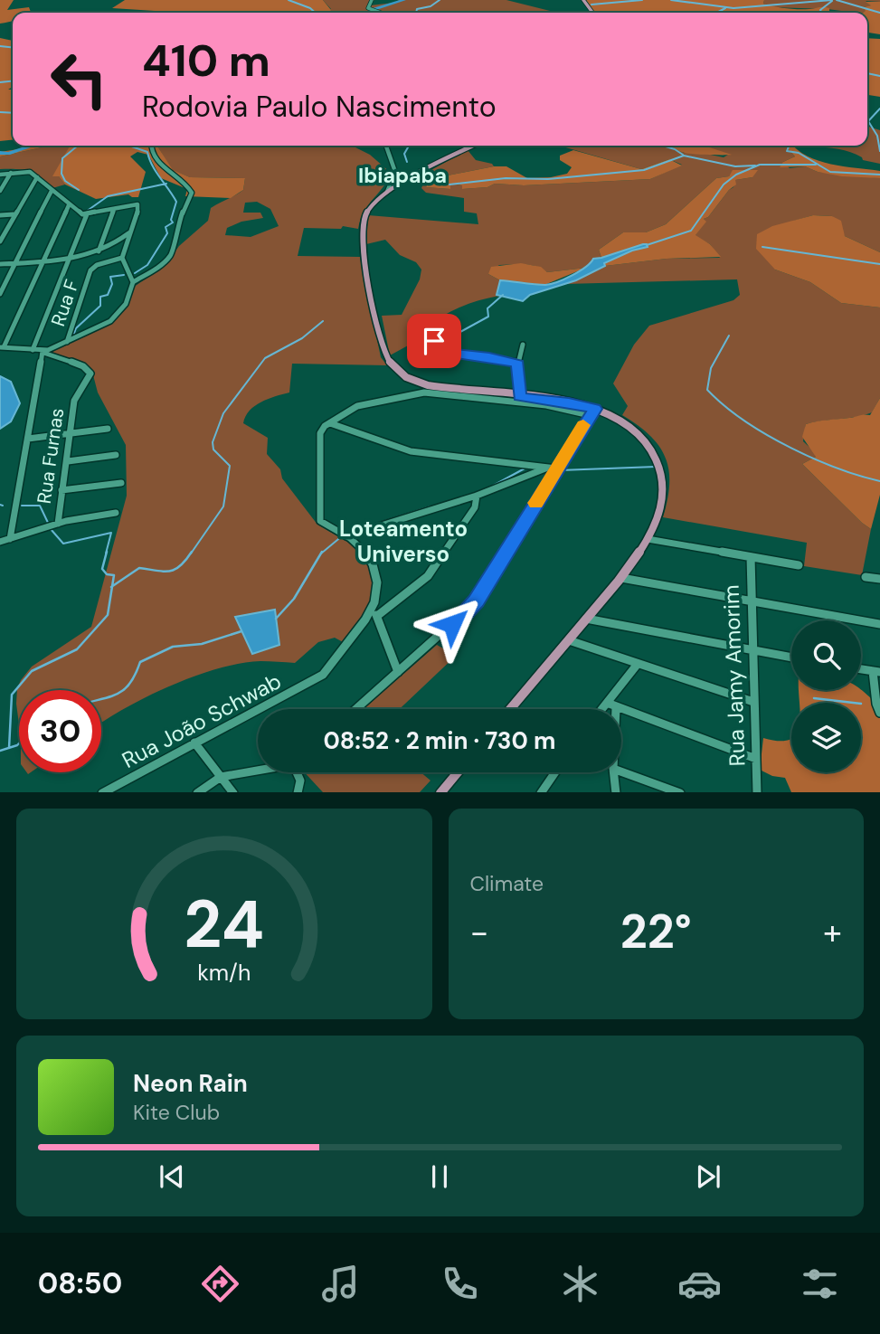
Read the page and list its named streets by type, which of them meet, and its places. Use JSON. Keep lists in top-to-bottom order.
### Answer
{
  "streets": {
    "street": [
      "Rua F",
      "Rua Furnas",
      "Rua Jamy Amorim",
      "Rua João Schwab"
    ]
  },
  "districts": ["Ibiapaba", "Loteamento Universo"],
  "page": {
    "turn": ["410 m", "Rodovia Paulo Nascimento"],
    "limit": "30",
    "trip": "08:52 · 2 min · 730 m",
    "tile": "Climate",
    "heat": ["−", "22°", "+"],
    "song": ["Neon Rain", "Kite Club"],
    "tabs": "08:50",
    "gauge": ["24", "km/h"]
  }
}
